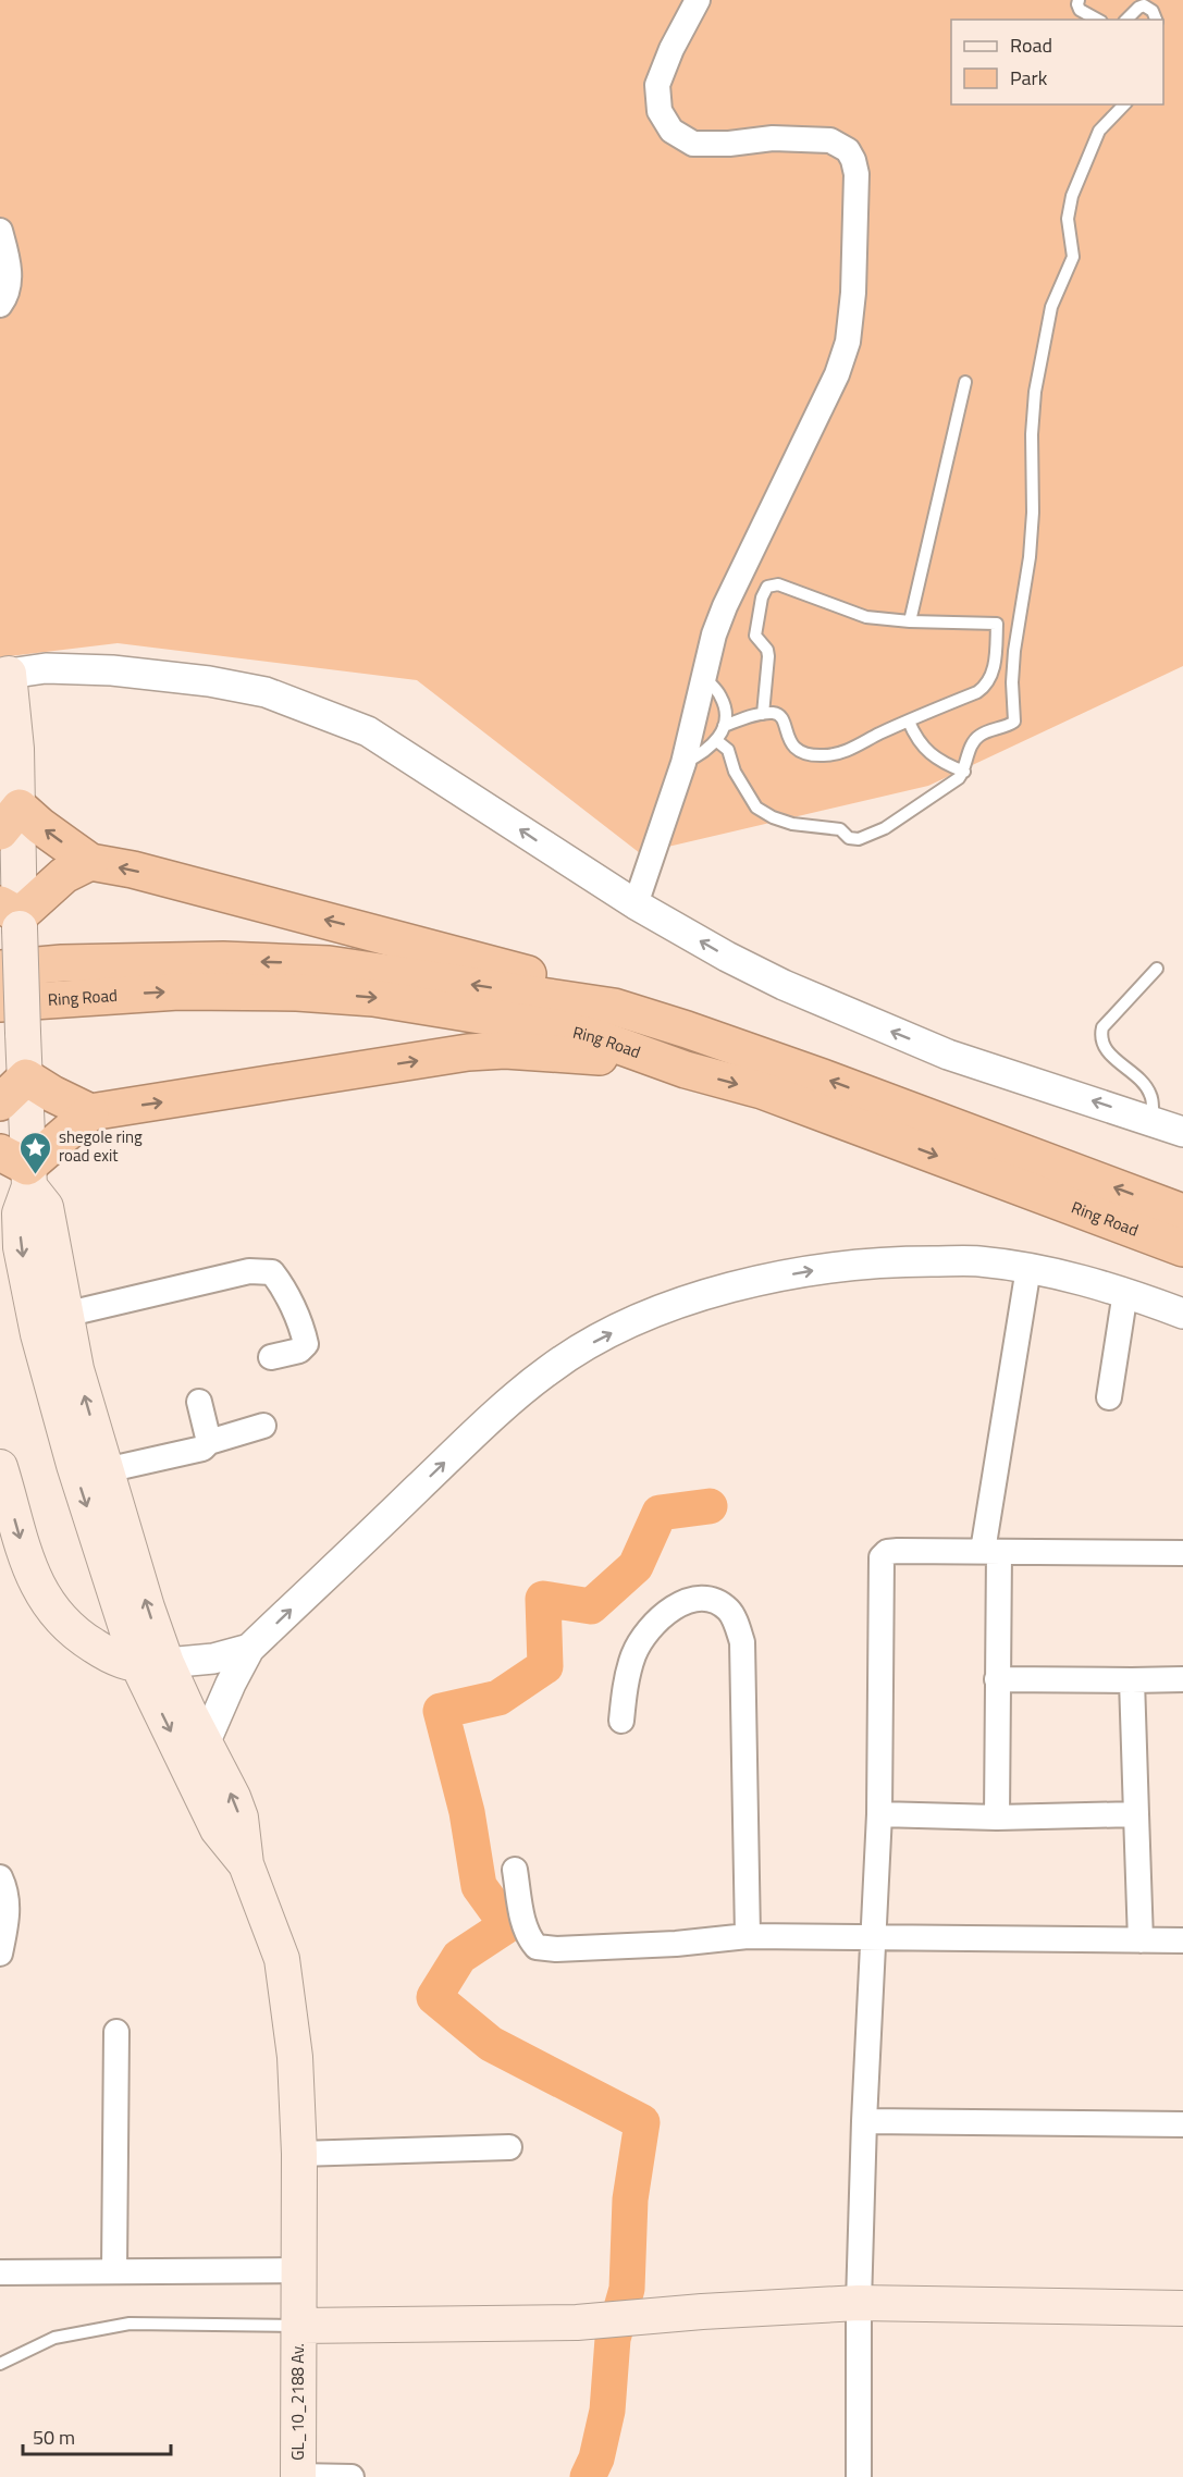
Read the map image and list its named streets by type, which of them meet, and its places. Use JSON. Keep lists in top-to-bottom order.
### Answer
{
  "streets": {
    "highway": ["Ring Road"],
    "main road": ["GL_10_2188 Av."]
  },
  "places": {
    "place": ["shegole ring road exit"]
  },
  "legend": ["Road", "Park"],
  "scale_bar": "50 m"
}
